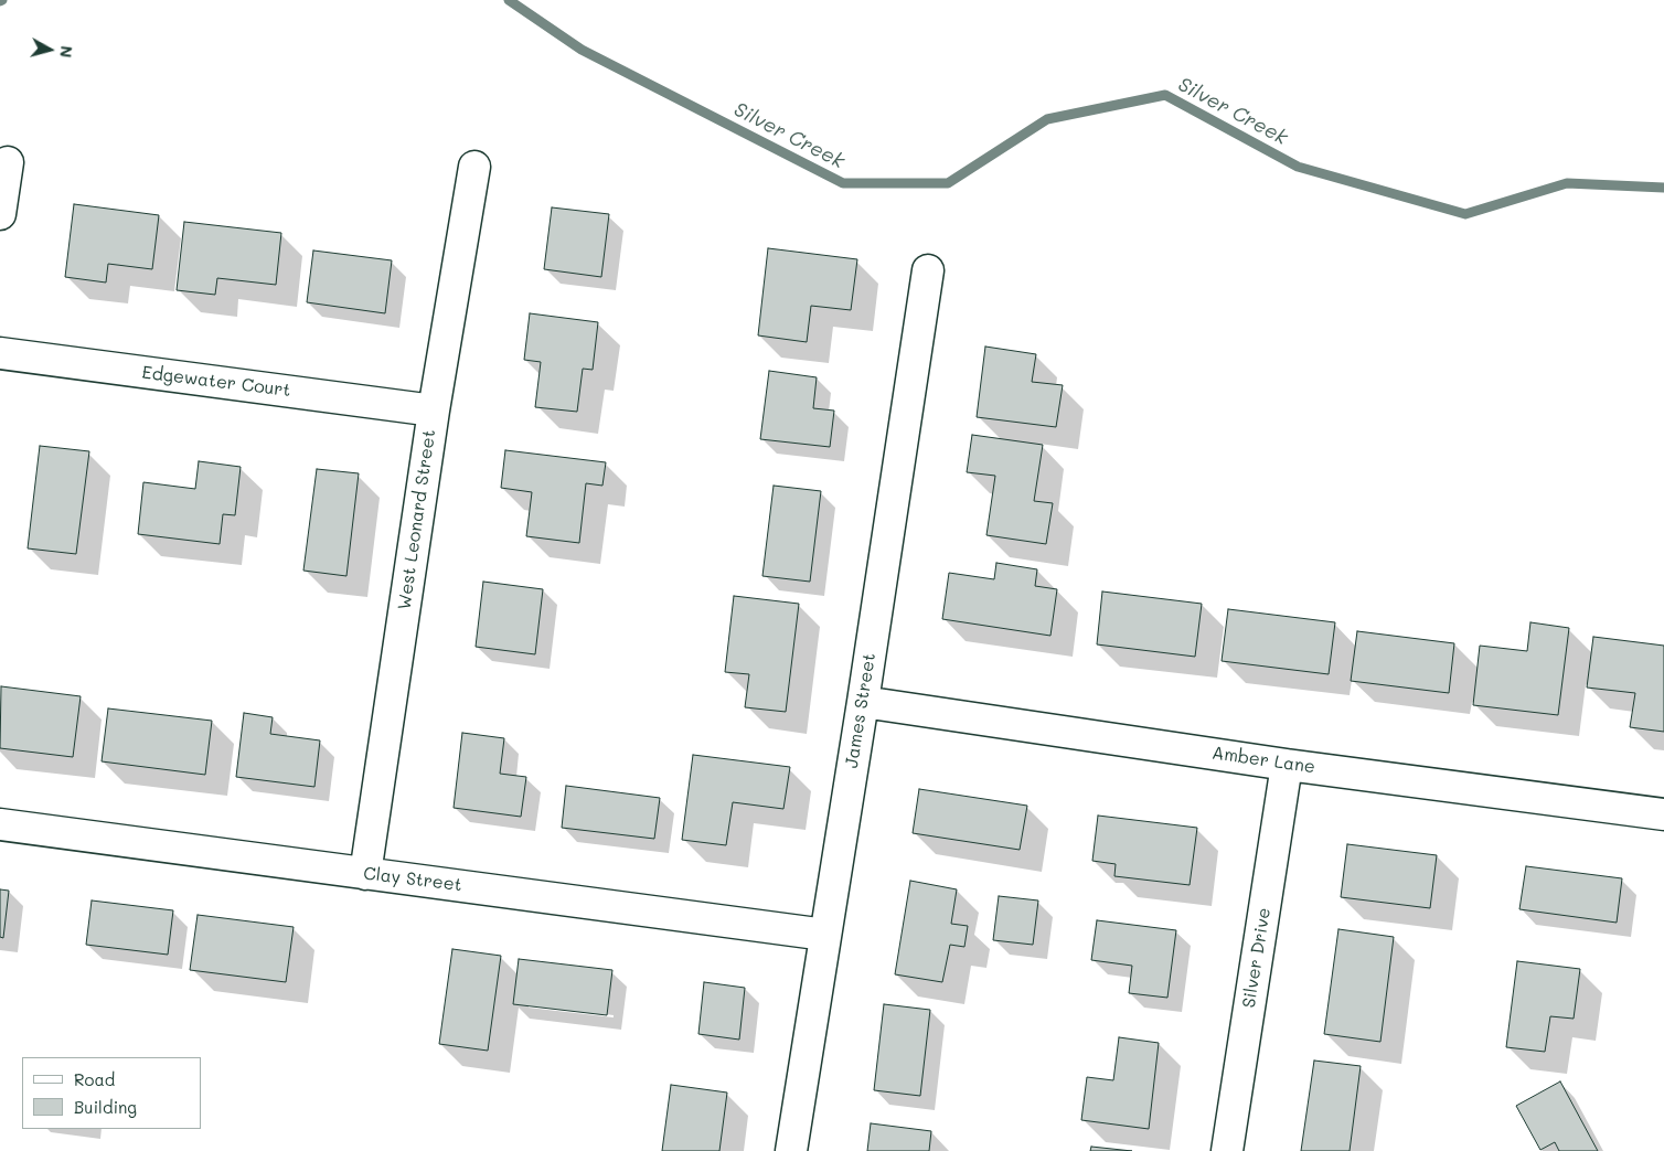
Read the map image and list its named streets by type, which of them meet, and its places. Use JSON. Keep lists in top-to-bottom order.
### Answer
{
  "streets": {
    "street": [
      "Edgewater Court",
      "West Leonard Street",
      "James Street",
      "Amber Lane",
      "Clay Street",
      "Silver Drive"
    ]
  },
  "crossings": [
    ["Edgewater Court", "West Leonard Street"],
    ["West Leonard Street", "Clay Street"],
    ["James Street", "Amber Lane"],
    ["James Street", "Clay Street"],
    ["Amber Lane", "Silver Drive"]
  ],
  "water": ["Silver Creek"],
  "legend": ["Road", "Building"],
  "north": "right"
}
